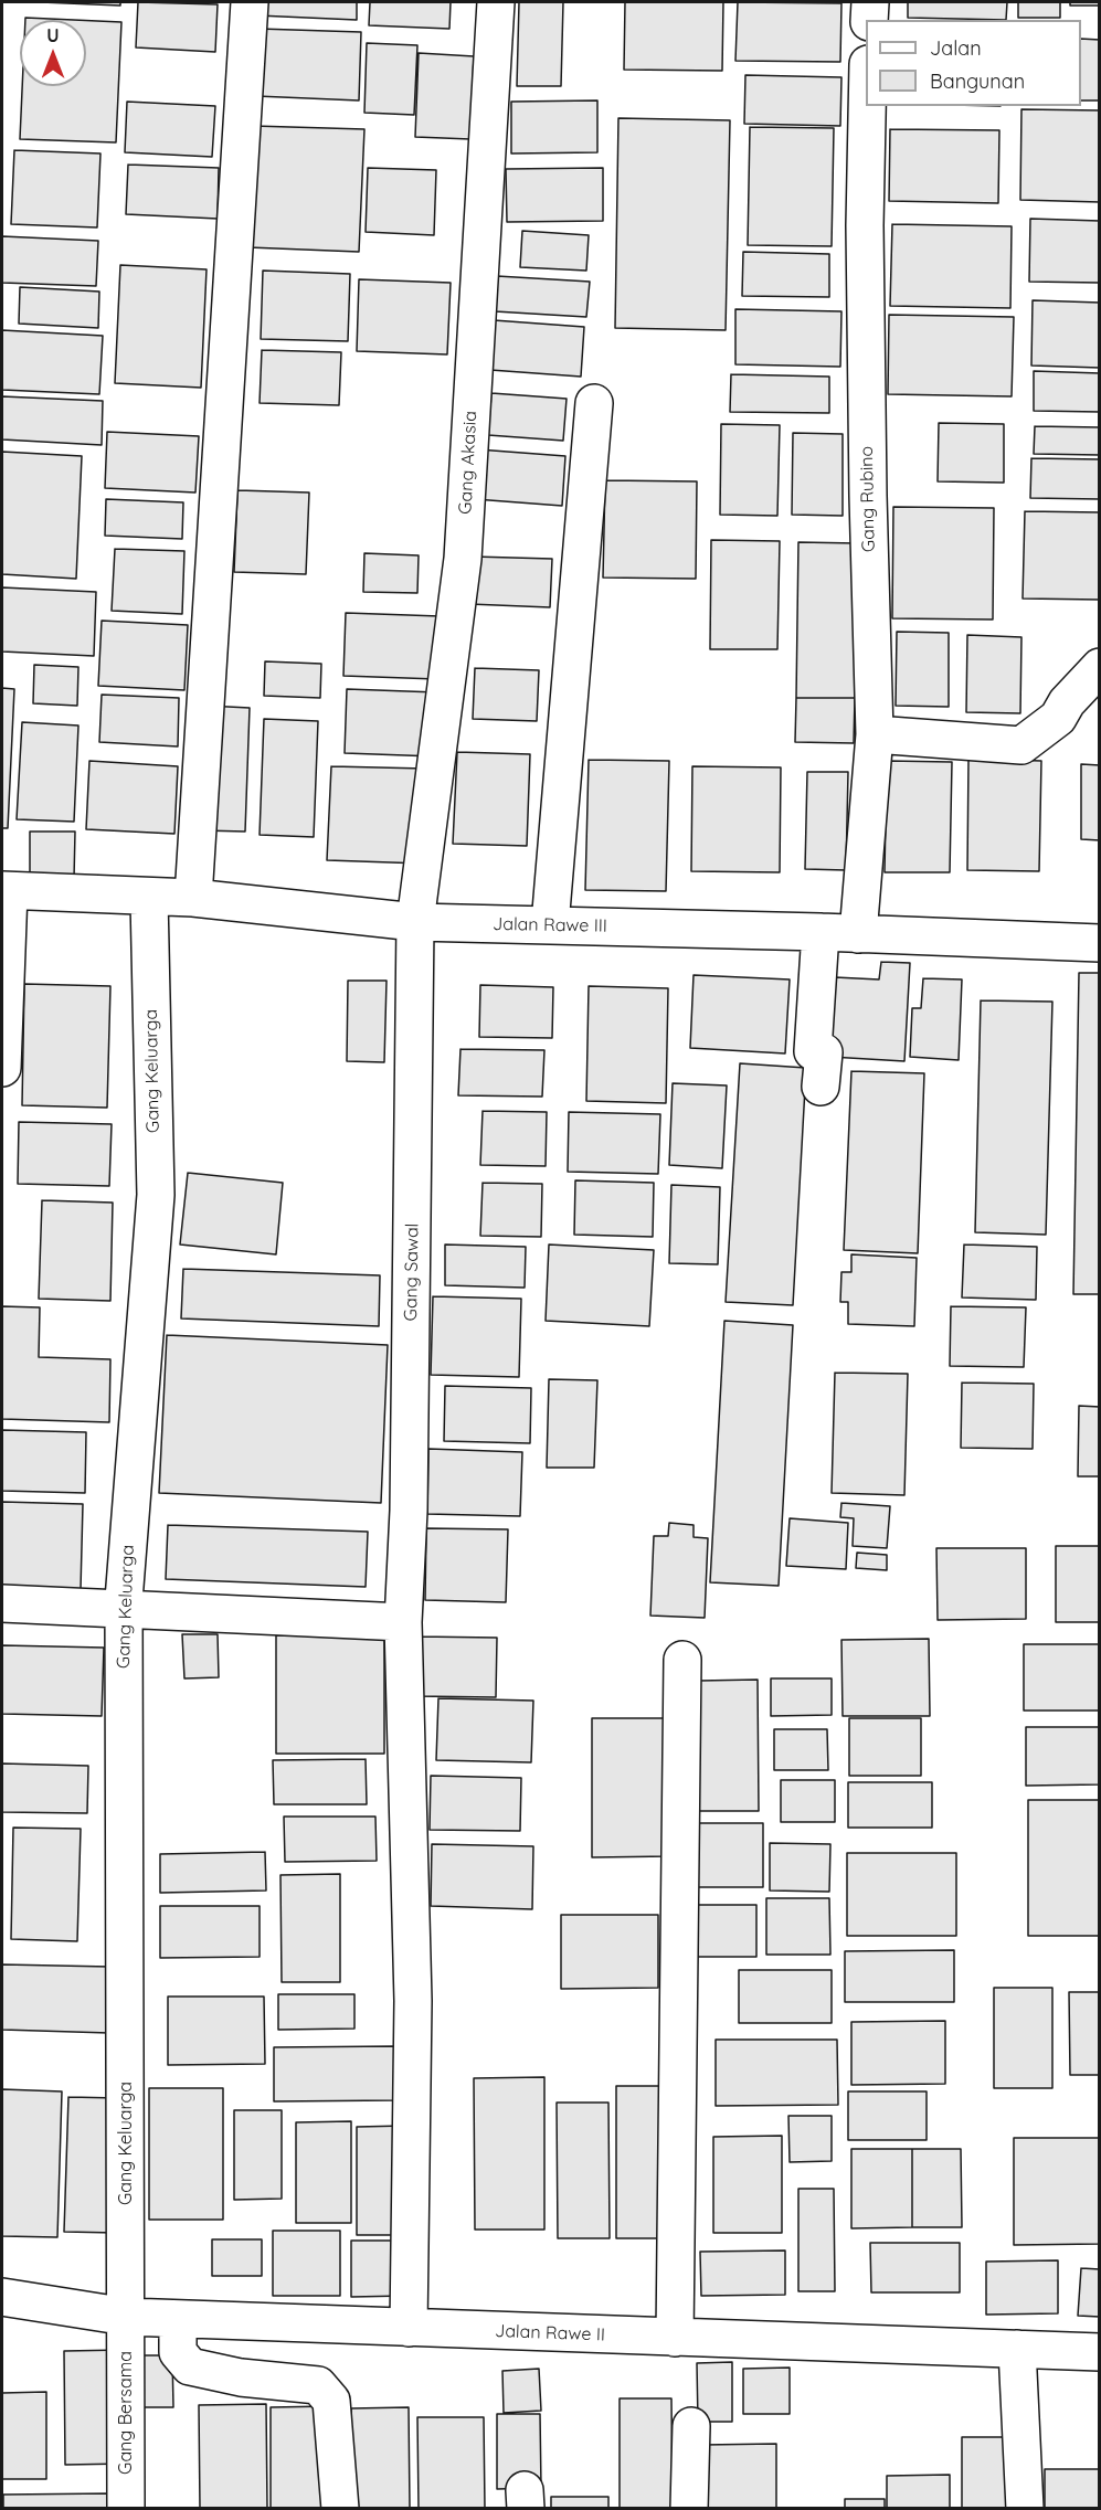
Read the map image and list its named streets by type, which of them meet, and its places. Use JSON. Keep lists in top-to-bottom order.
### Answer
{
  "streets": {
    "street": [
      "Gang Akasia",
      "Gang Rubino",
      "Jalan Rawe III",
      "Gang Keluarga",
      "Gang Sawal",
      "Jalan Rawe II",
      "Gang Bersama"
    ]
  },
  "crossings": [
    ["Gang Akasia", "Jalan Rawe III"],
    ["Gang Akasia", "Gang Sawal"],
    ["Gang Rubino", "Jalan Rawe III"],
    ["Jalan Rawe III", "Gang Keluarga"],
    ["Jalan Rawe III", "Gang Sawal"],
    ["Gang Keluarga", "Jalan Rawe II"],
    ["Gang Keluarga", "Gang Bersama"],
    ["Gang Sawal", "Jalan Rawe II"],
    ["Jalan Rawe II", "Gang Bersama"]
  ],
  "legend": ["Jalan", "Bangunan"],
  "north": "top"
}
